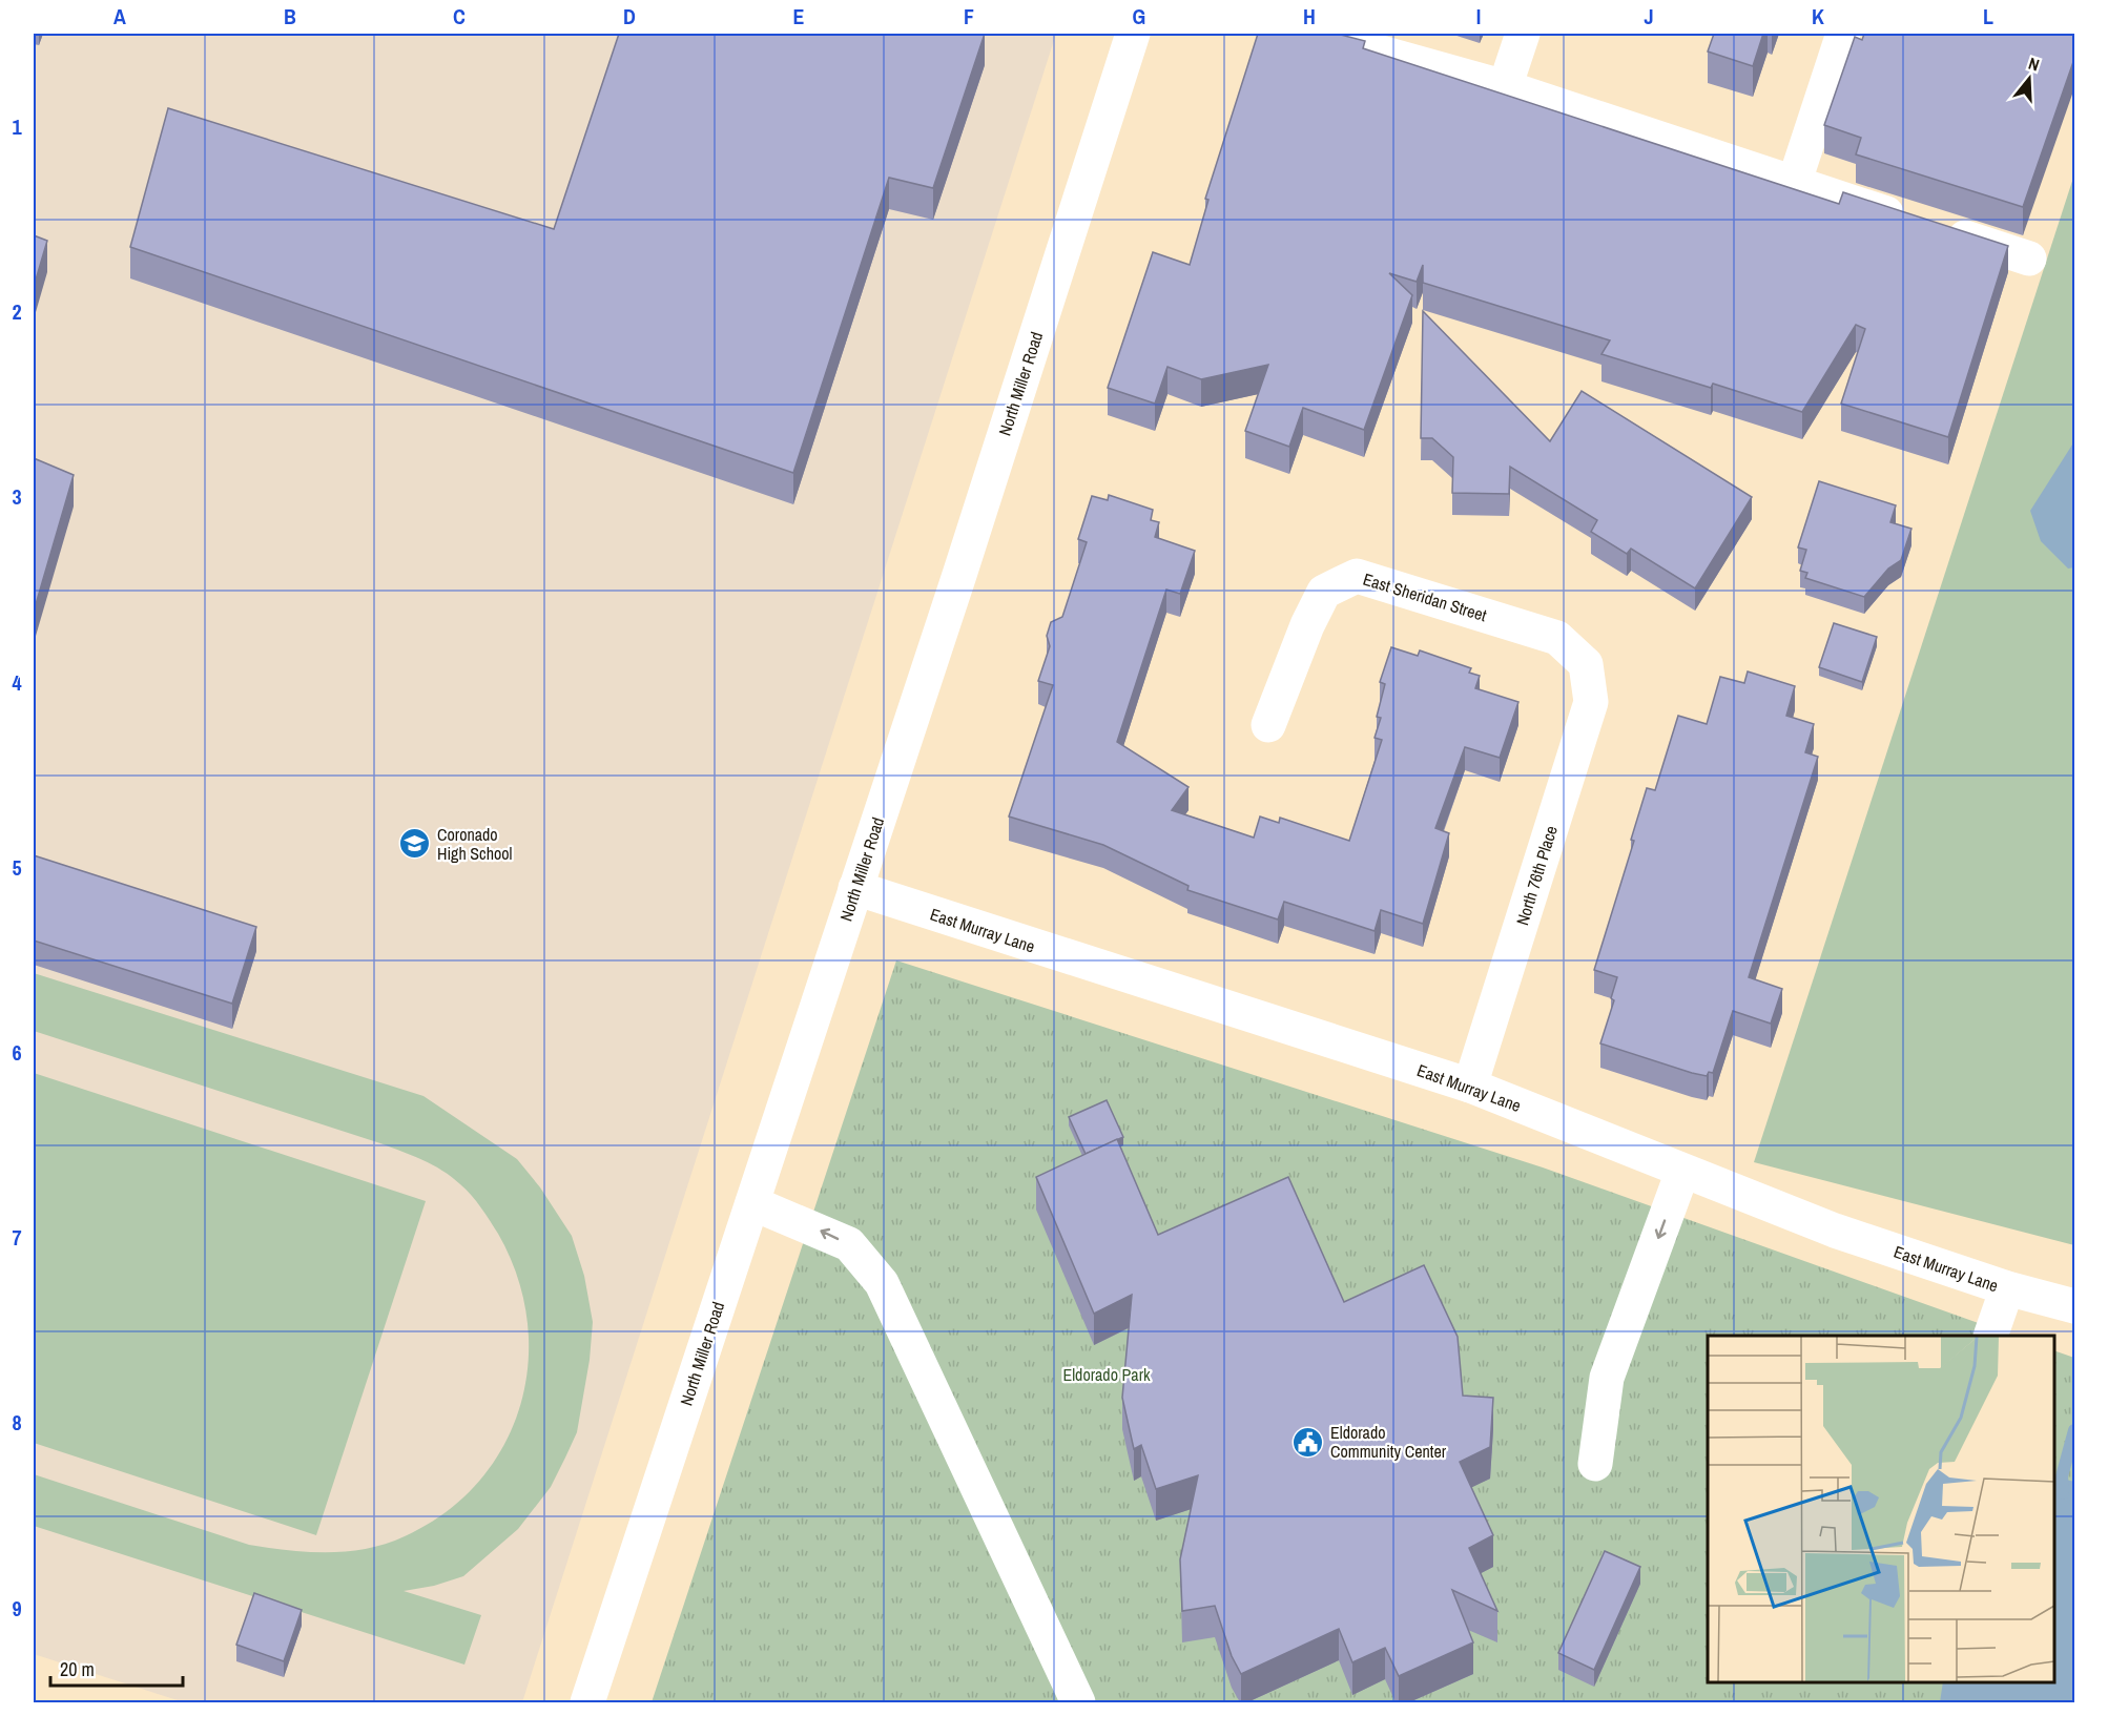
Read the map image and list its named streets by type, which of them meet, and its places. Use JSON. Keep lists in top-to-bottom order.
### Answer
{
  "streets": {
    "street": [
      "North Miller Road",
      "East Sheridan Street",
      "North 76th Place",
      "East Murray Lane"
    ]
  },
  "crossings": [
    ["North Miller Road", "East Murray Lane"],
    ["East Sheridan Street", "North 76th Place"],
    ["North 76th Place", "East Murray Lane"]
  ],
  "parks": ["Eldorado Park"],
  "places": {
    "school or university": ["Coronado High School"],
    "public building": ["Eldorado Community Center"]
  },
  "scale_bar": "20 m",
  "north": "top",
  "grid": {
    "columns": [
      "A",
      "B",
      "C",
      "D",
      "E",
      "F",
      "G",
      "H",
      "I",
      "J",
      "K",
      "L"
    ],
    "rows": [
      "1",
      "2",
      "3",
      "4",
      "5",
      "6",
      "7",
      "8",
      "9"
    ]
  }
}
